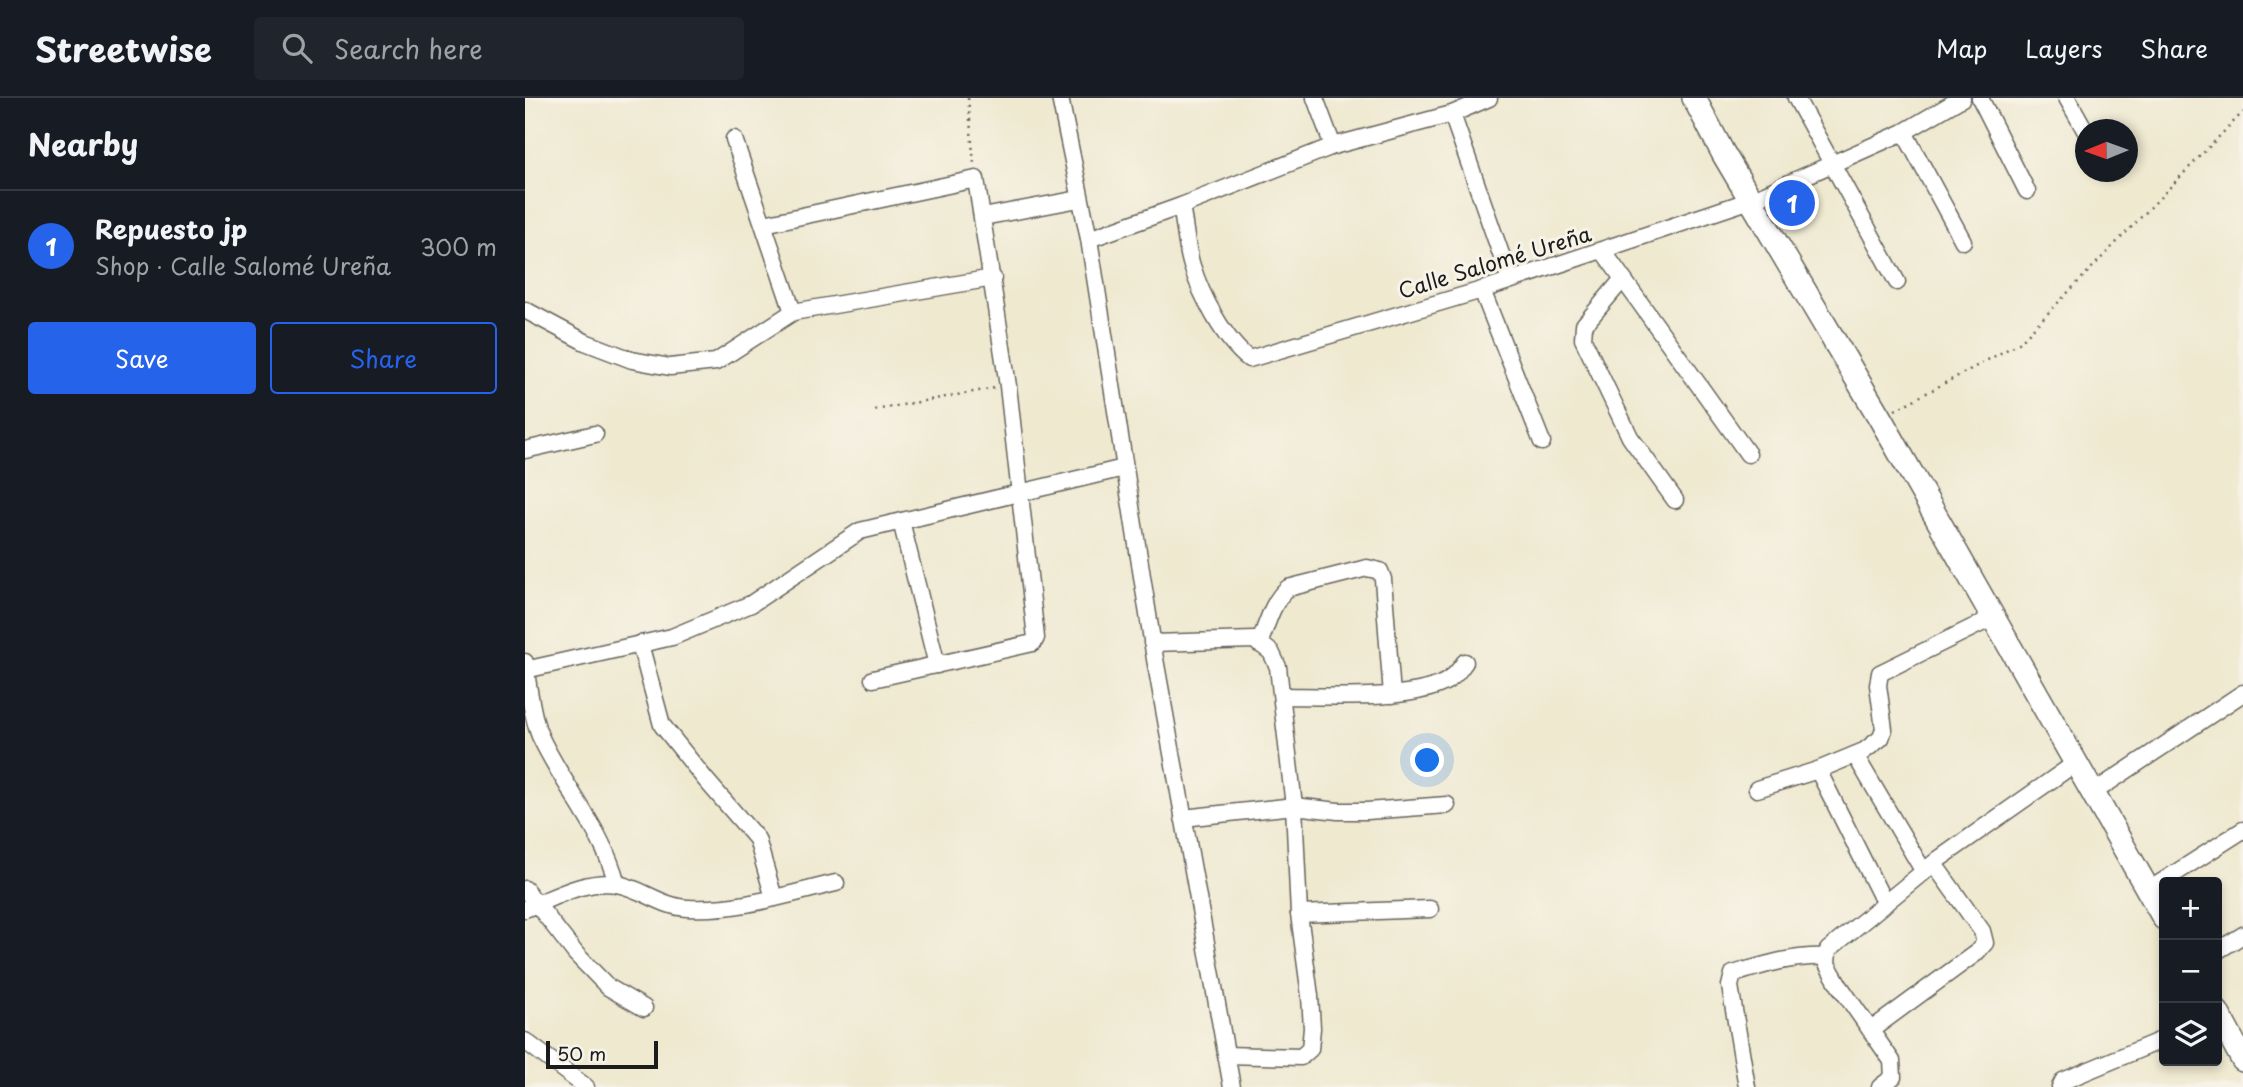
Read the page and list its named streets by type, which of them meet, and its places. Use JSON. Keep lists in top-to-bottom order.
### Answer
{
  "streets": {
    "street": ["Calle Salomé Ureña"]
  },
  "scale_bar": "50 m",
  "north": "left",
  "page": {
    "header": "Streetwise",
    "search": "Search here",
    "nav": ["Map", "Layers", "Share"],
    "heading": "Nearby",
    "pins": "1",
    "list": [
      {
        "mark": "1",
        "name": "Repuesto jp",
        "note": "Shop · Calle Salomé Ureña",
        "value": "300 m"
      }
    ],
    "buttons": ["Save", "Share"],
    "map_buttons": ["+", "−"],
    "scale": "50 m"
  }
}
